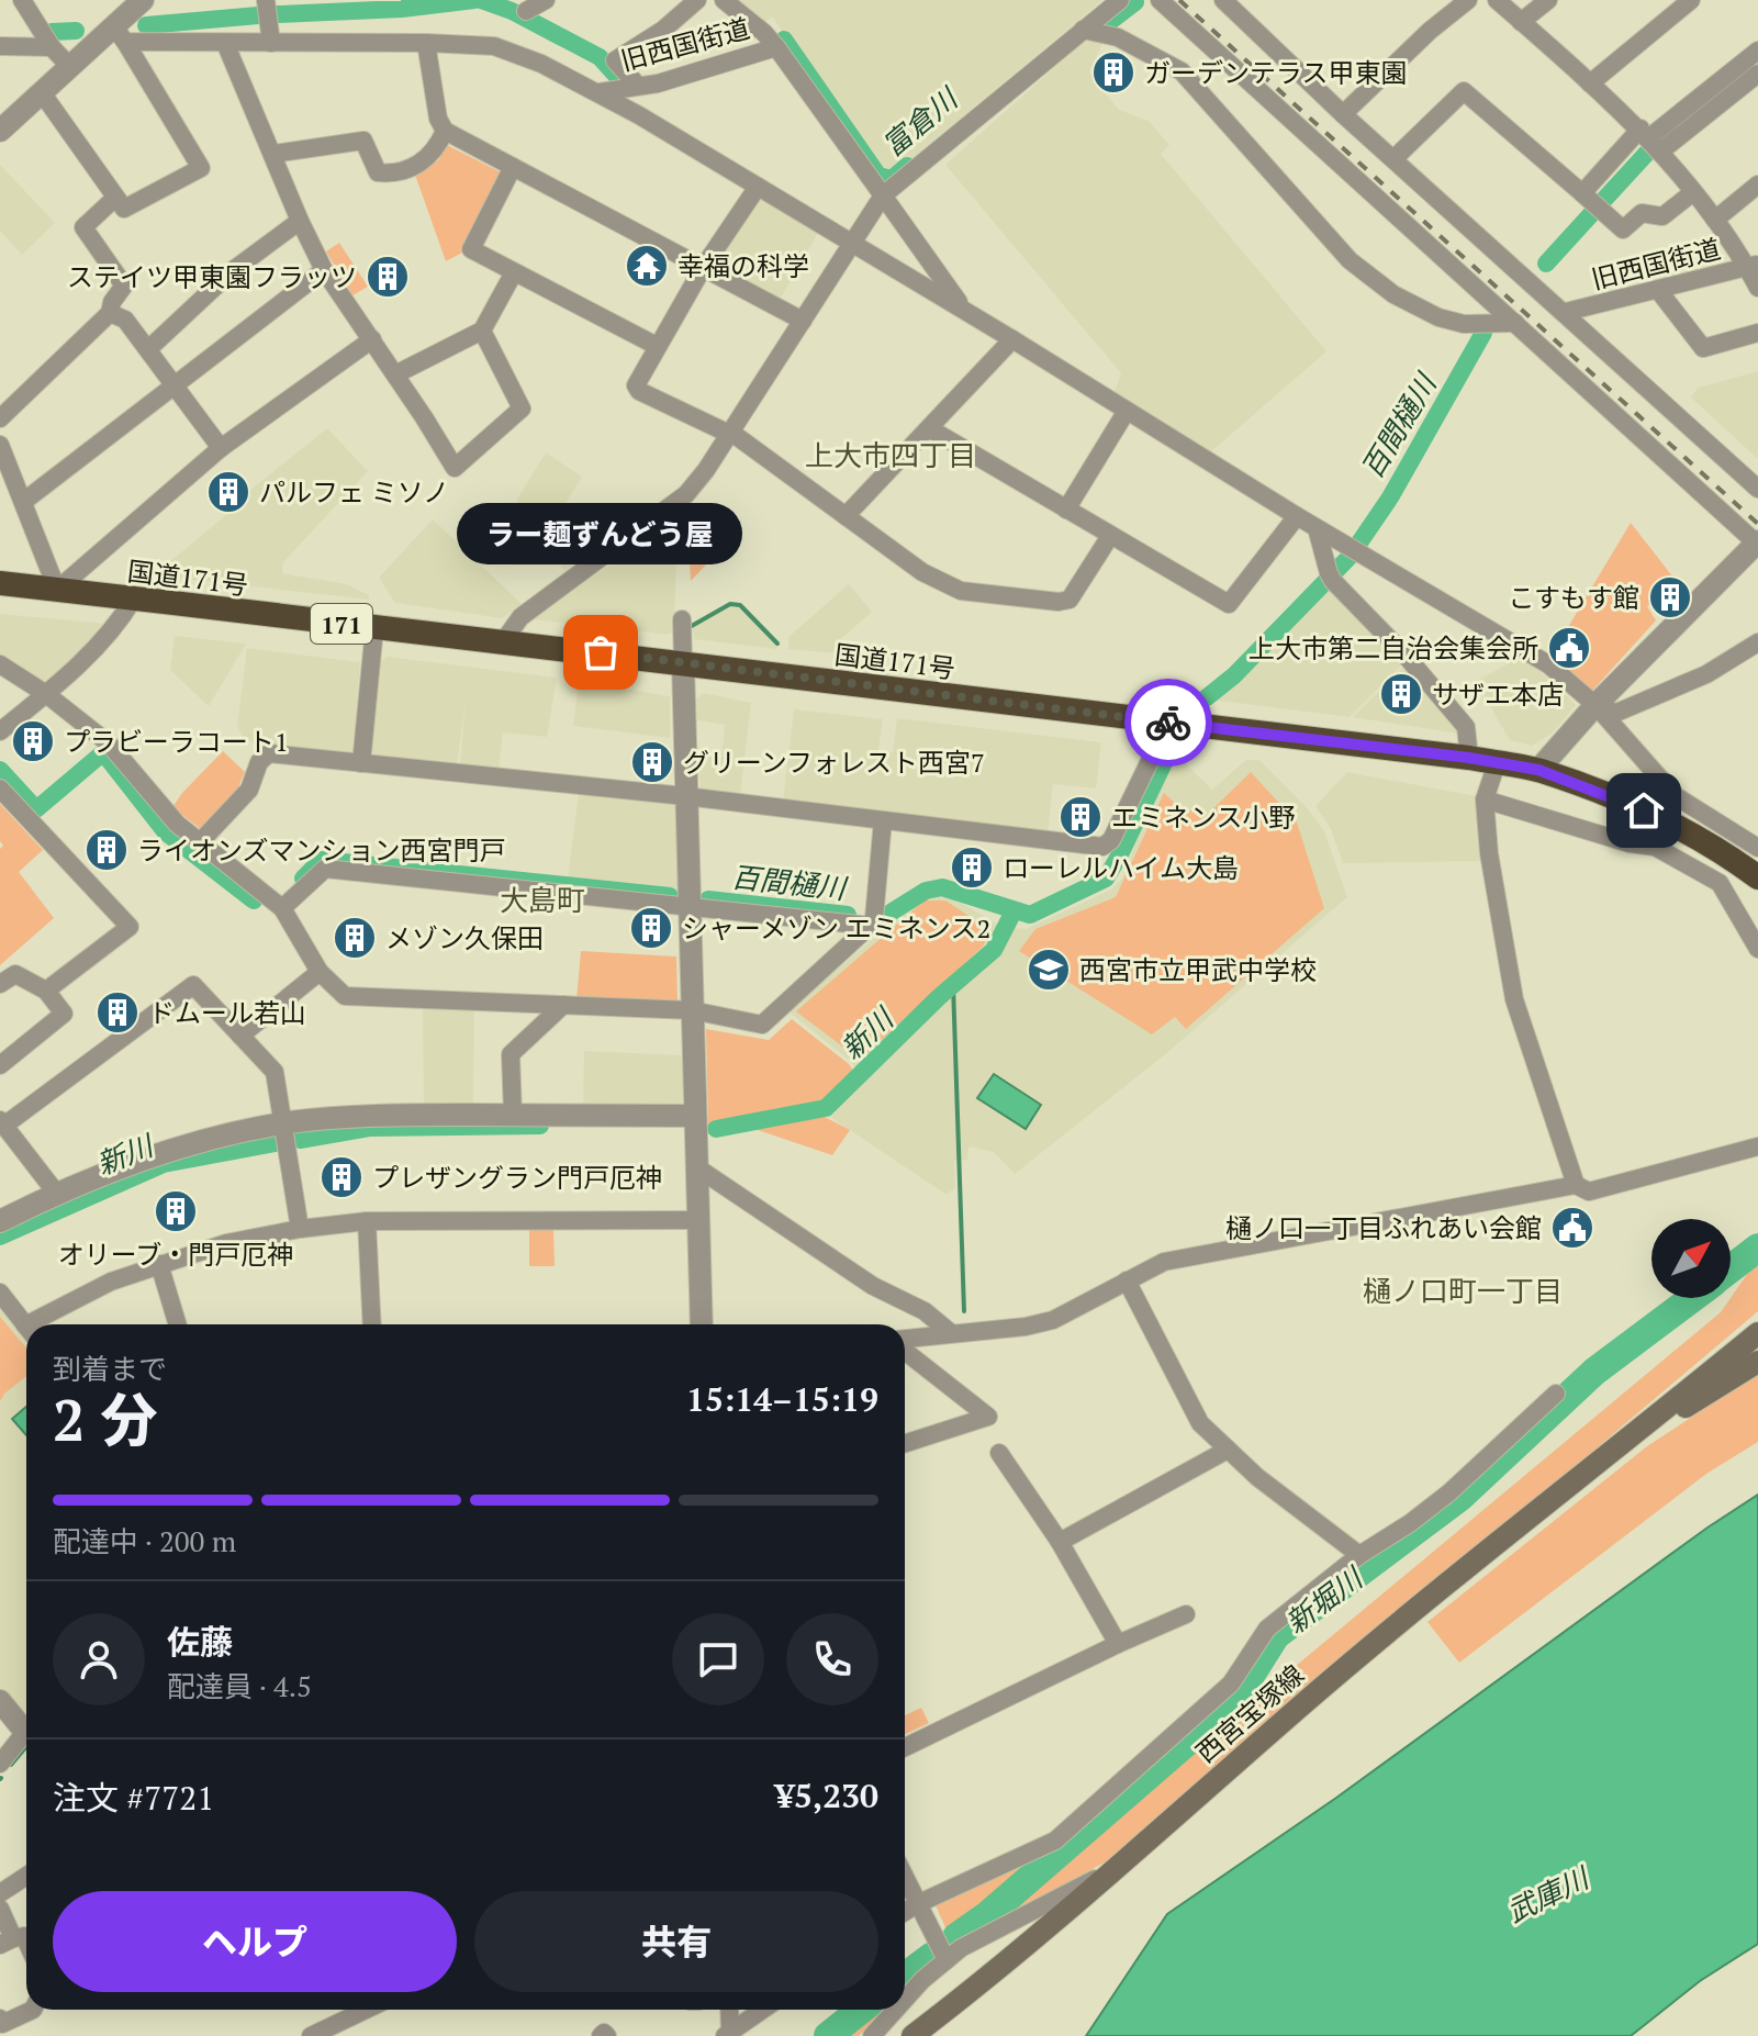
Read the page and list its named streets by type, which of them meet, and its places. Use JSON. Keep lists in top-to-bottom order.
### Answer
{
  "streets": {
    "highway": ["国道171号", "171"],
    "main road": ["西宮宝塚線"],
    "street": ["旧西国街道"]
  },
  "districts": ["上大市四丁目", "大島町", "樋ノ口町一丁目"],
  "water": [
    "富倉川",
    "百間樋川",
    "新川",
    "新堀川",
    "武庫川"
  ],
  "places": {
    "building": [
      "ガーデンテラス甲東園",
      "ステイツ甲東園フラッツ",
      "パルフェ ミソノ",
      "こすもす館",
      "サザエ本店",
      "プラビーラコート1",
      "グリーンフォレスト西宮7",
      "エミネンス小野",
      "ライオンズマンション西宮門戸",
      "ローレルハイム大島",
      "シャーメゾン エミネンス2",
      "メゾン久保田",
      "ドムール若山",
      "プレザングラン門戸厄神",
      "オリーブ・門戸厄神"
    ],
    "temple": ["幸福の科学"],
    "public building": ["上大市第二自治会集会所", "樋ノ口一丁目ふれあい会館"],
    "other": ["ラー麺ずんどう屋"],
    "school or university": ["西宮市立甲武中学校"]
  },
  "north": "top right",
  "page": {
    "bubble": "ラー麺ずんどう屋",
    "heading": ["2 分", "到着まで", "15:14–15:19"],
    "panel": [
      "佐藤",
      "配達員 · 4.5",
      "注文 #7721",
      "¥5,230"
    ],
    "bar": "配達中 · 200 m",
    "buttons": ["ヘルプ", "共有"]
  }
}
